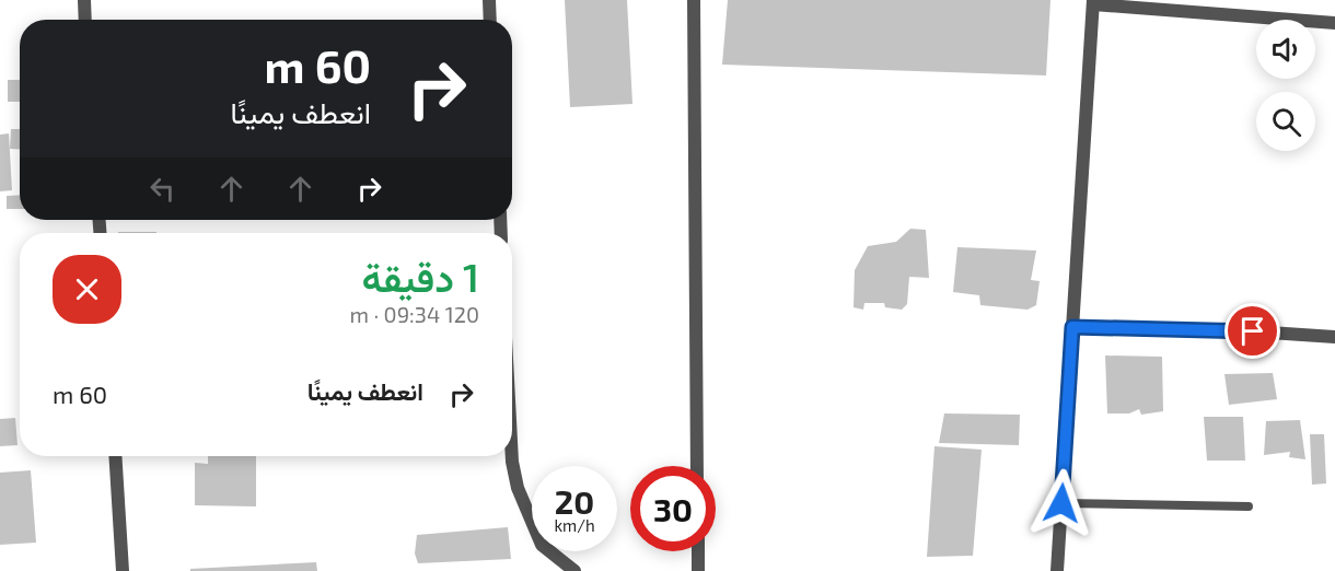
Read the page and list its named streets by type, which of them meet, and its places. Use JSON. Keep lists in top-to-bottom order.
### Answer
{
  "page": {
    "turn": ["60 m", "انعطف يمينًا"],
    "heading": ["1 دقيقة", "120 m · 09:34"],
    "list": [
      {
        "name": "انعطف يمينًا",
        "value": "60 m"
      }
    ],
    "speed": "20 km/h",
    "limit": "30"
  }
}
